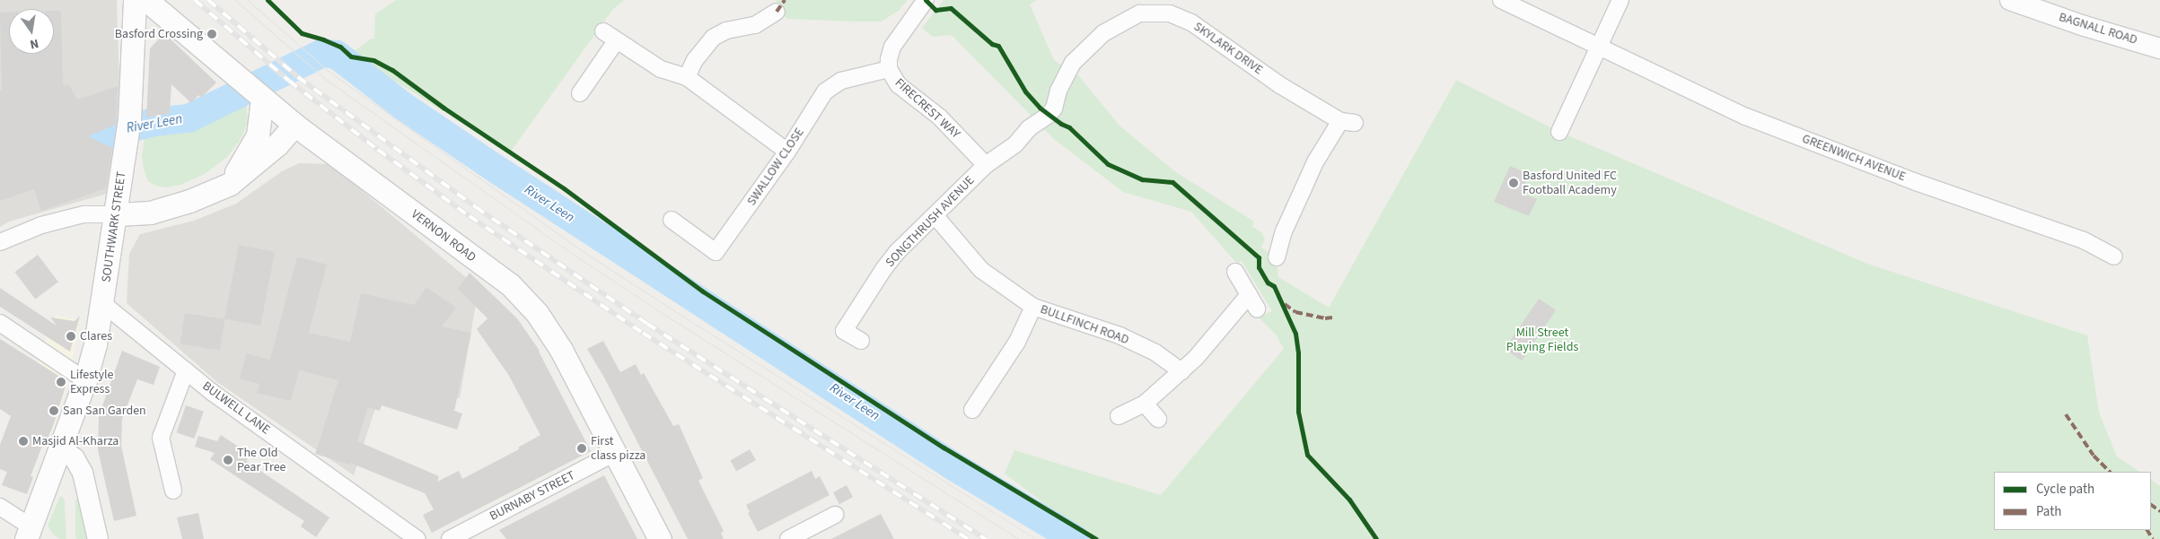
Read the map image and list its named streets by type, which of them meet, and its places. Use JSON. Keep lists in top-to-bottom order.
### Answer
{
  "streets": {
    "main road": ["SOUTHWARK STREET", "VERNON ROAD"],
    "street": [
      "BAGNALL ROAD",
      "SKYLARK DRIVE",
      "FIRECREST WAY",
      "GREENWICH AVENUE",
      "SWALLOW CLOSE",
      "SONGTHRUSH AVENUE",
      "BULLFINCH ROAD",
      "BULWELL LANE",
      "BURNABY STREET"
    ]
  },
  "crossings": [
    ["SKYLARK DRIVE", "FIRECREST WAY"],
    ["SKYLARK DRIVE", "SONGTHRUSH AVENUE"],
    ["FIRECREST WAY", "SWALLOW CLOSE"],
    ["FIRECREST WAY", "SONGTHRUSH AVENUE"],
    ["SONGTHRUSH AVENUE", "BULLFINCH ROAD"],
    ["SOUTHWARK STREET", "BULWELL LANE"],
    ["VERNON ROAD", "BURNABY STREET"]
  ],
  "water": ["River Leen"],
  "parks": ["Mill Street Playing Fields"],
  "places": [
    "Basford Crossing",
    "Basford United FC Football Academy",
    "Clares",
    "Lifestyle Express",
    "San San Garden",
    "Masjid Al-Kharza",
    "First class pizza",
    "The Old Pear Tree"
  ],
  "legend": ["Cycle path", "Path"],
  "north": "bottom"
}
